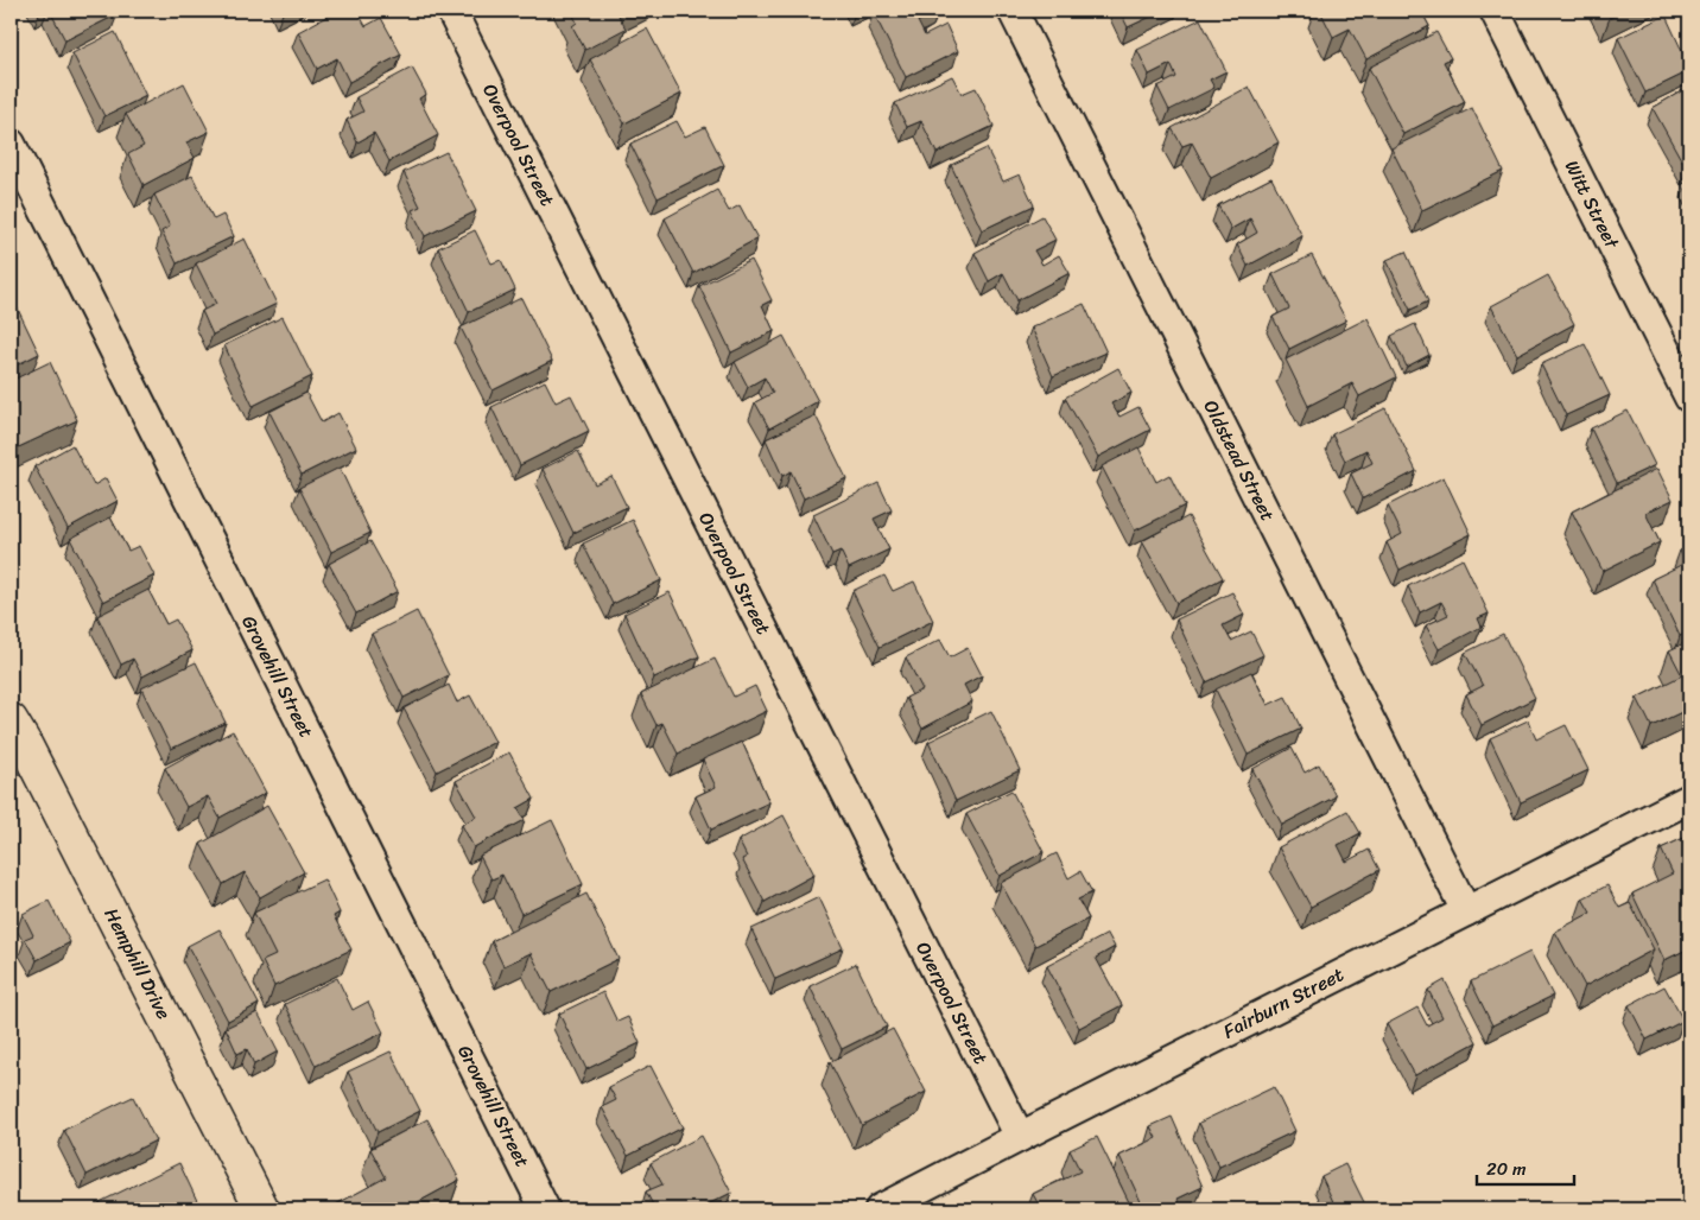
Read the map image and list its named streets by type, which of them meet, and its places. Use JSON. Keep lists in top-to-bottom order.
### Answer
{
  "streets": {
    "street": [
      "Overpool Street",
      "Witt Street",
      "Oldstead Street",
      "Grovehill Street",
      "Hemphill Drive",
      "Fairburn Street"
    ]
  },
  "crossings": [
    ["Overpool Street", "Fairburn Street"],
    ["Oldstead Street", "Fairburn Street"]
  ],
  "scale_bar": "20 m"
}
